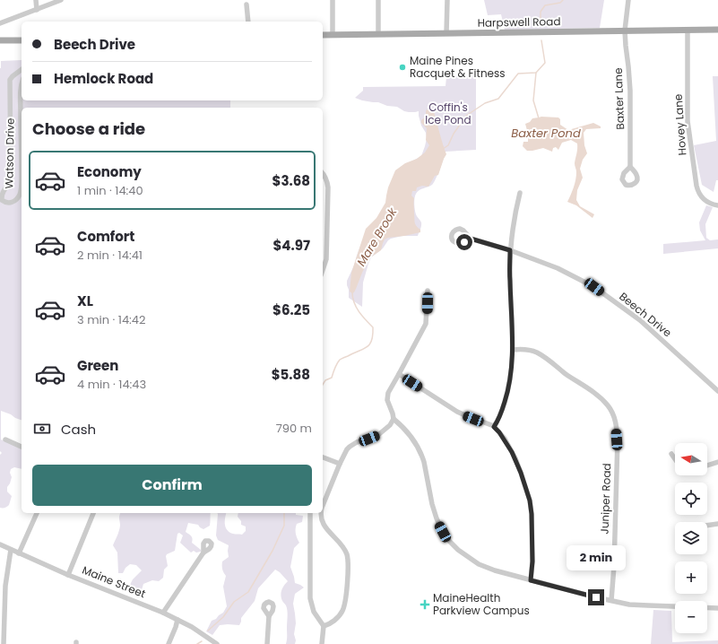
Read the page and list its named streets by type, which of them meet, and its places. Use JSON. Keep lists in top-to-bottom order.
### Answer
{
  "streets": {
    "main road": ["Harpswell Road"],
    "street": [
      "Baxter Lane",
      "Hovey Lane",
      "Watson Drive",
      "Beech Drive",
      "Juniper Road",
      "Maine Street"
    ]
  },
  "crossings": [
    ["Harpswell Road", "Baxter Lane"],
    ["Harpswell Road", "Hovey Lane"]
  ],
  "water": ["Baxter Pond", "Mare Brook"],
  "parks": ["Coffin's Ice Pond"],
  "places": {
    "other": ["Maine Pines Racquet & Fitness"],
    "health": ["MaineHealth Parkview Campus"]
  },
  "north": "left",
  "page": {
    "banner": ["Beech Drive", "Hemlock Road"],
    "heading": "Choose a ride",
    "list": [
      {
        "name": "Economy",
        "note": "1 min · 14:40",
        "value": "$3.68"
      },
      {
        "name": "Comfort",
        "note": "2 min · 14:41",
        "value": "$4.97"
      },
      {
        "name": "XL",
        "note": "3 min · 14:42",
        "value": "$6.25"
      },
      {
        "name": "Green",
        "note": "4 min · 14:43",
        "value": "$5.88"
      }
    ],
    "pay": ["Cash", "790 m"],
    "map_buttons": ["+", "−"],
    "buttons": "Confirm",
    "bubble": "2 min"
  }
}
